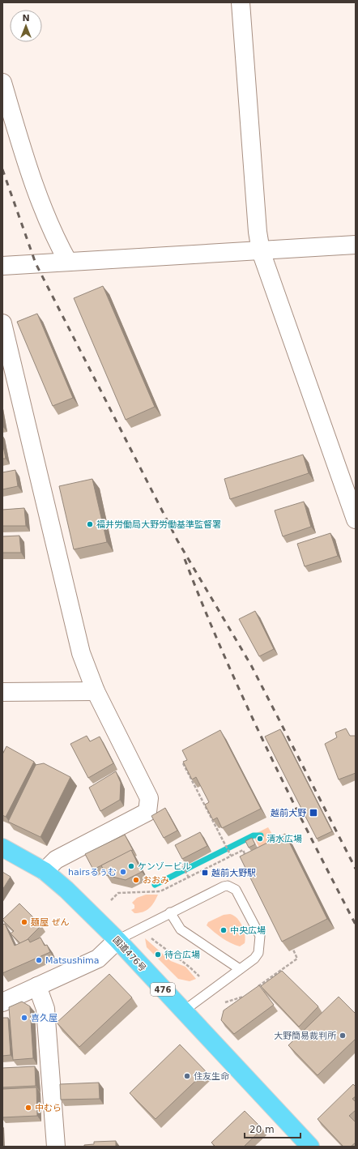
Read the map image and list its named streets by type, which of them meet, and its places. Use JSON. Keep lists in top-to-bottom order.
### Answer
{
  "streets": {
    "highway": ["国道476号", "476"]
  },
  "places": {
    "other": [
      "福井労働局大野労働基準監督署",
      "清水広場",
      "ケンゾービル",
      "hairsるぅむ",
      "おおみ",
      "麺屋 ぜん",
      "中央広場",
      "待合広場",
      "Matsushima",
      "喜久屋",
      "大野簡易裁判所",
      "住友生命",
      "中むら"
    ],
    "transit": ["越前大野", "越前大野駅"]
  },
  "scale_bar": "20 m",
  "north": "top"
}
